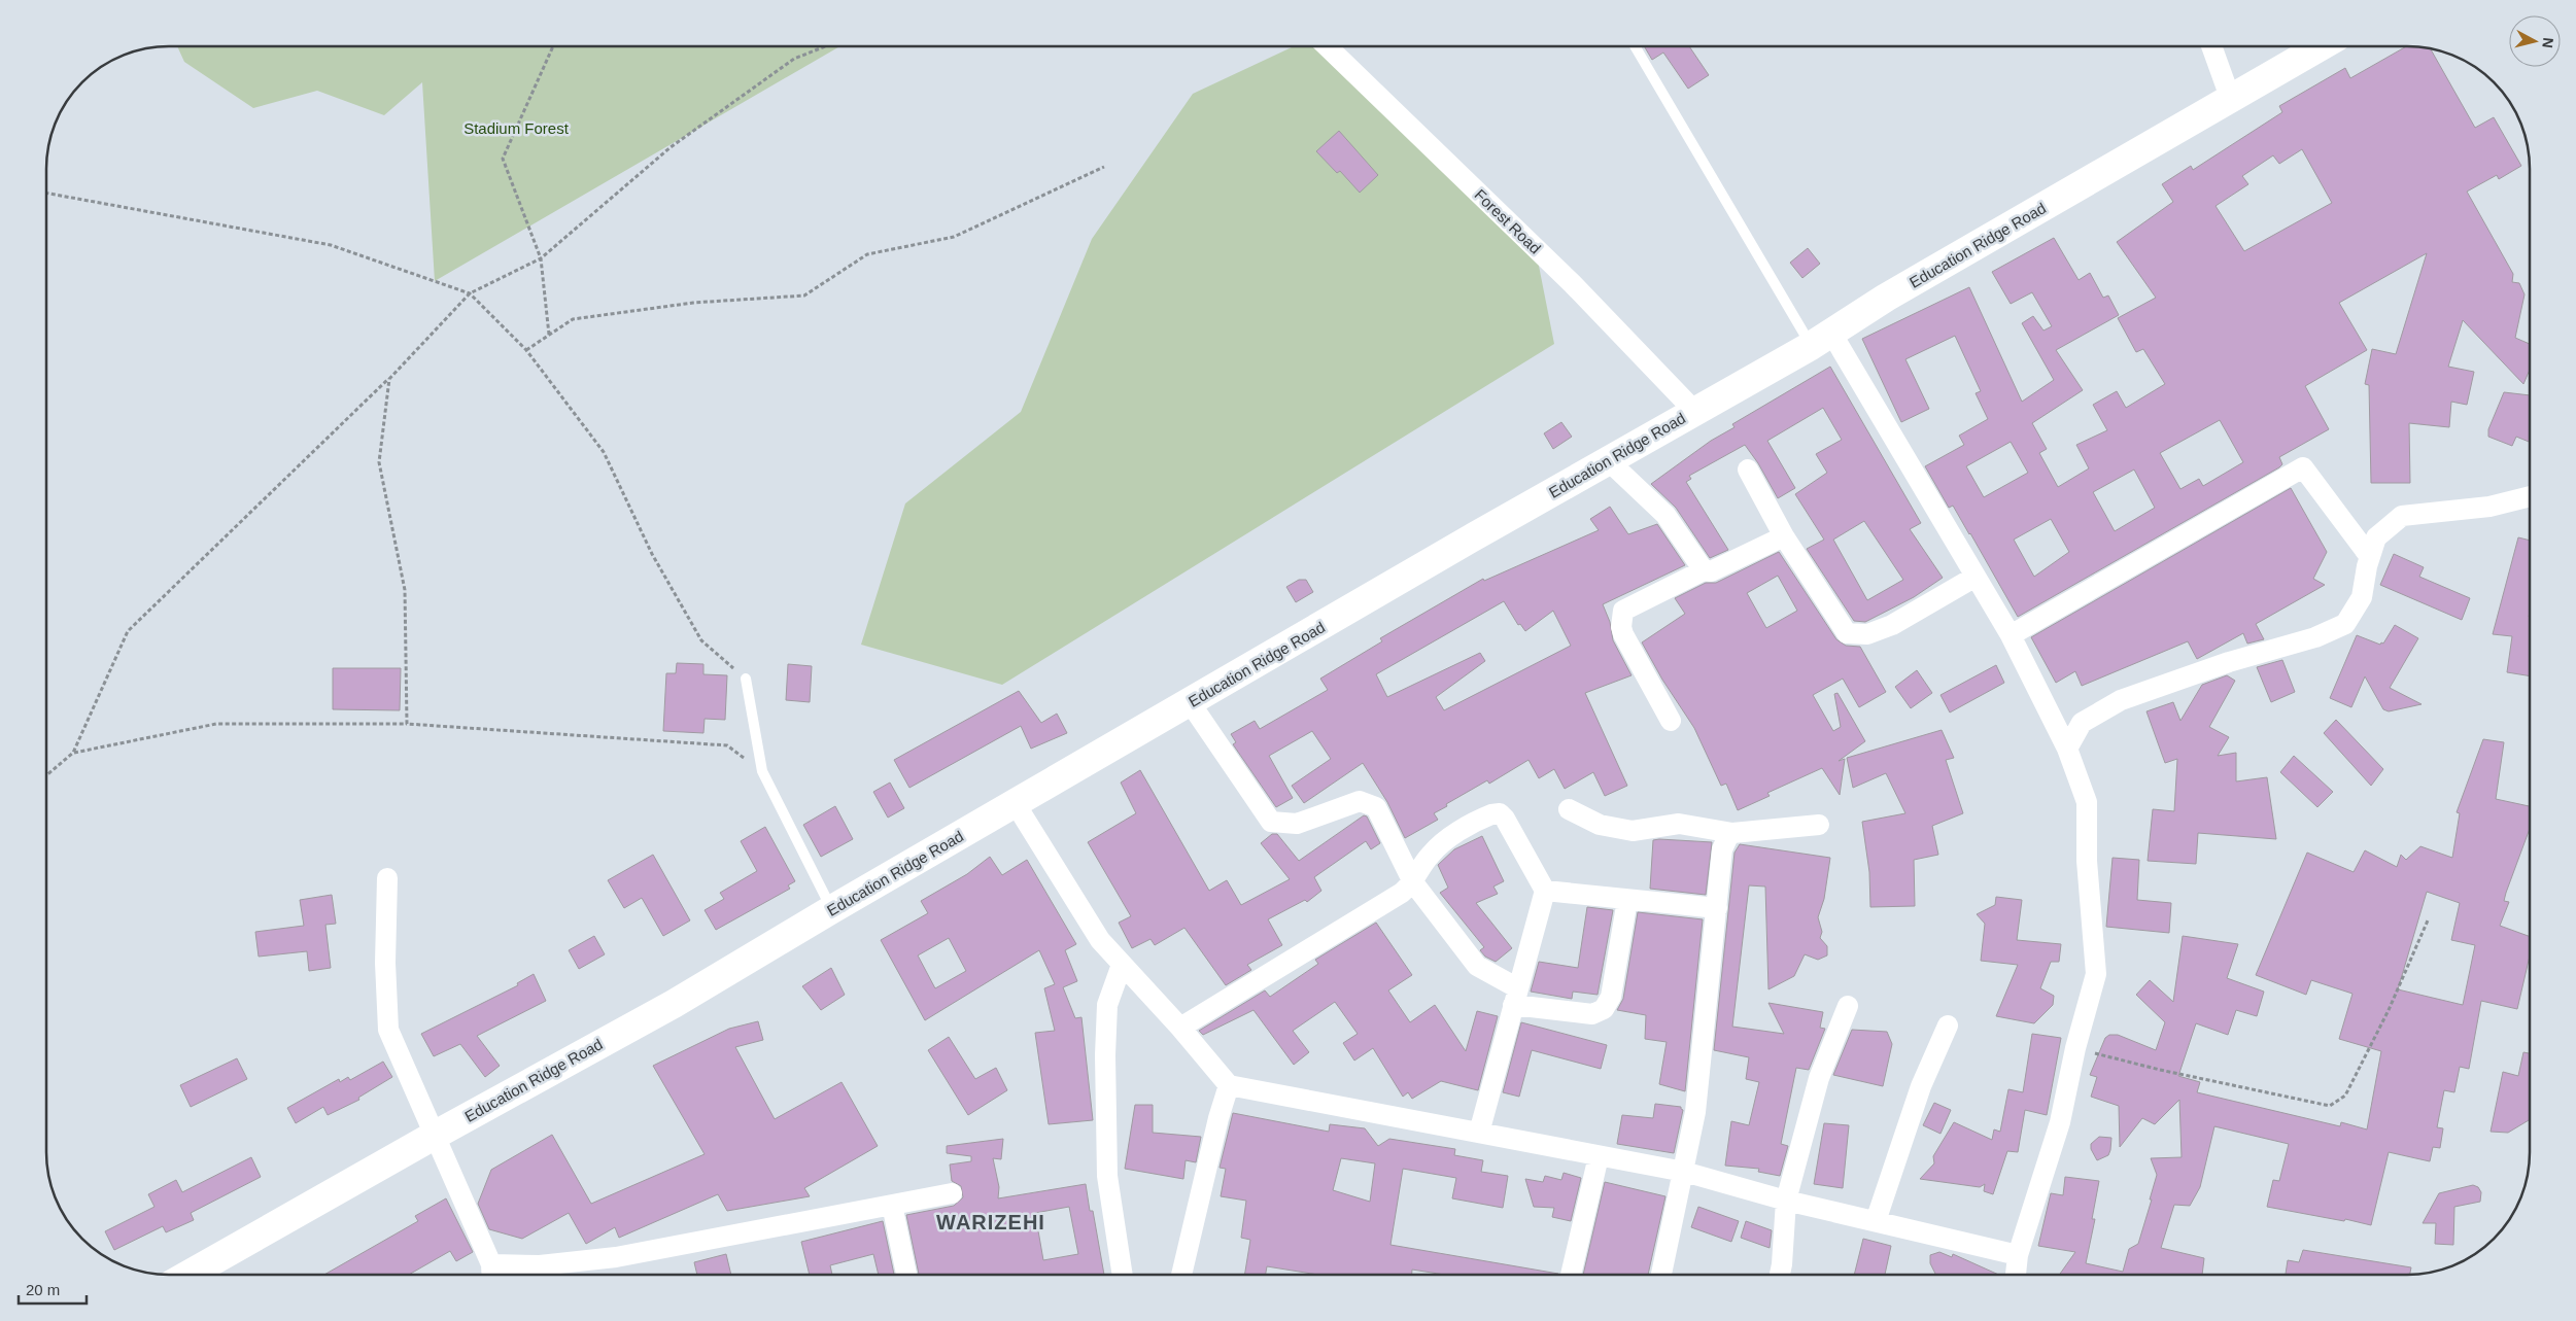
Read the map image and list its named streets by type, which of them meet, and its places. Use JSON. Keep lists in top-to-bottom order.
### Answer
{
  "streets": {
    "street": ["Forest Road", "Education Ridge Road"]
  },
  "crossings": [
    ["Forest Road", "Education Ridge Road"]
  ],
  "districts": ["WARIZEHI"],
  "parks": ["Stadium Forest"],
  "scale_bar": "20 m",
  "north": "right"
}
